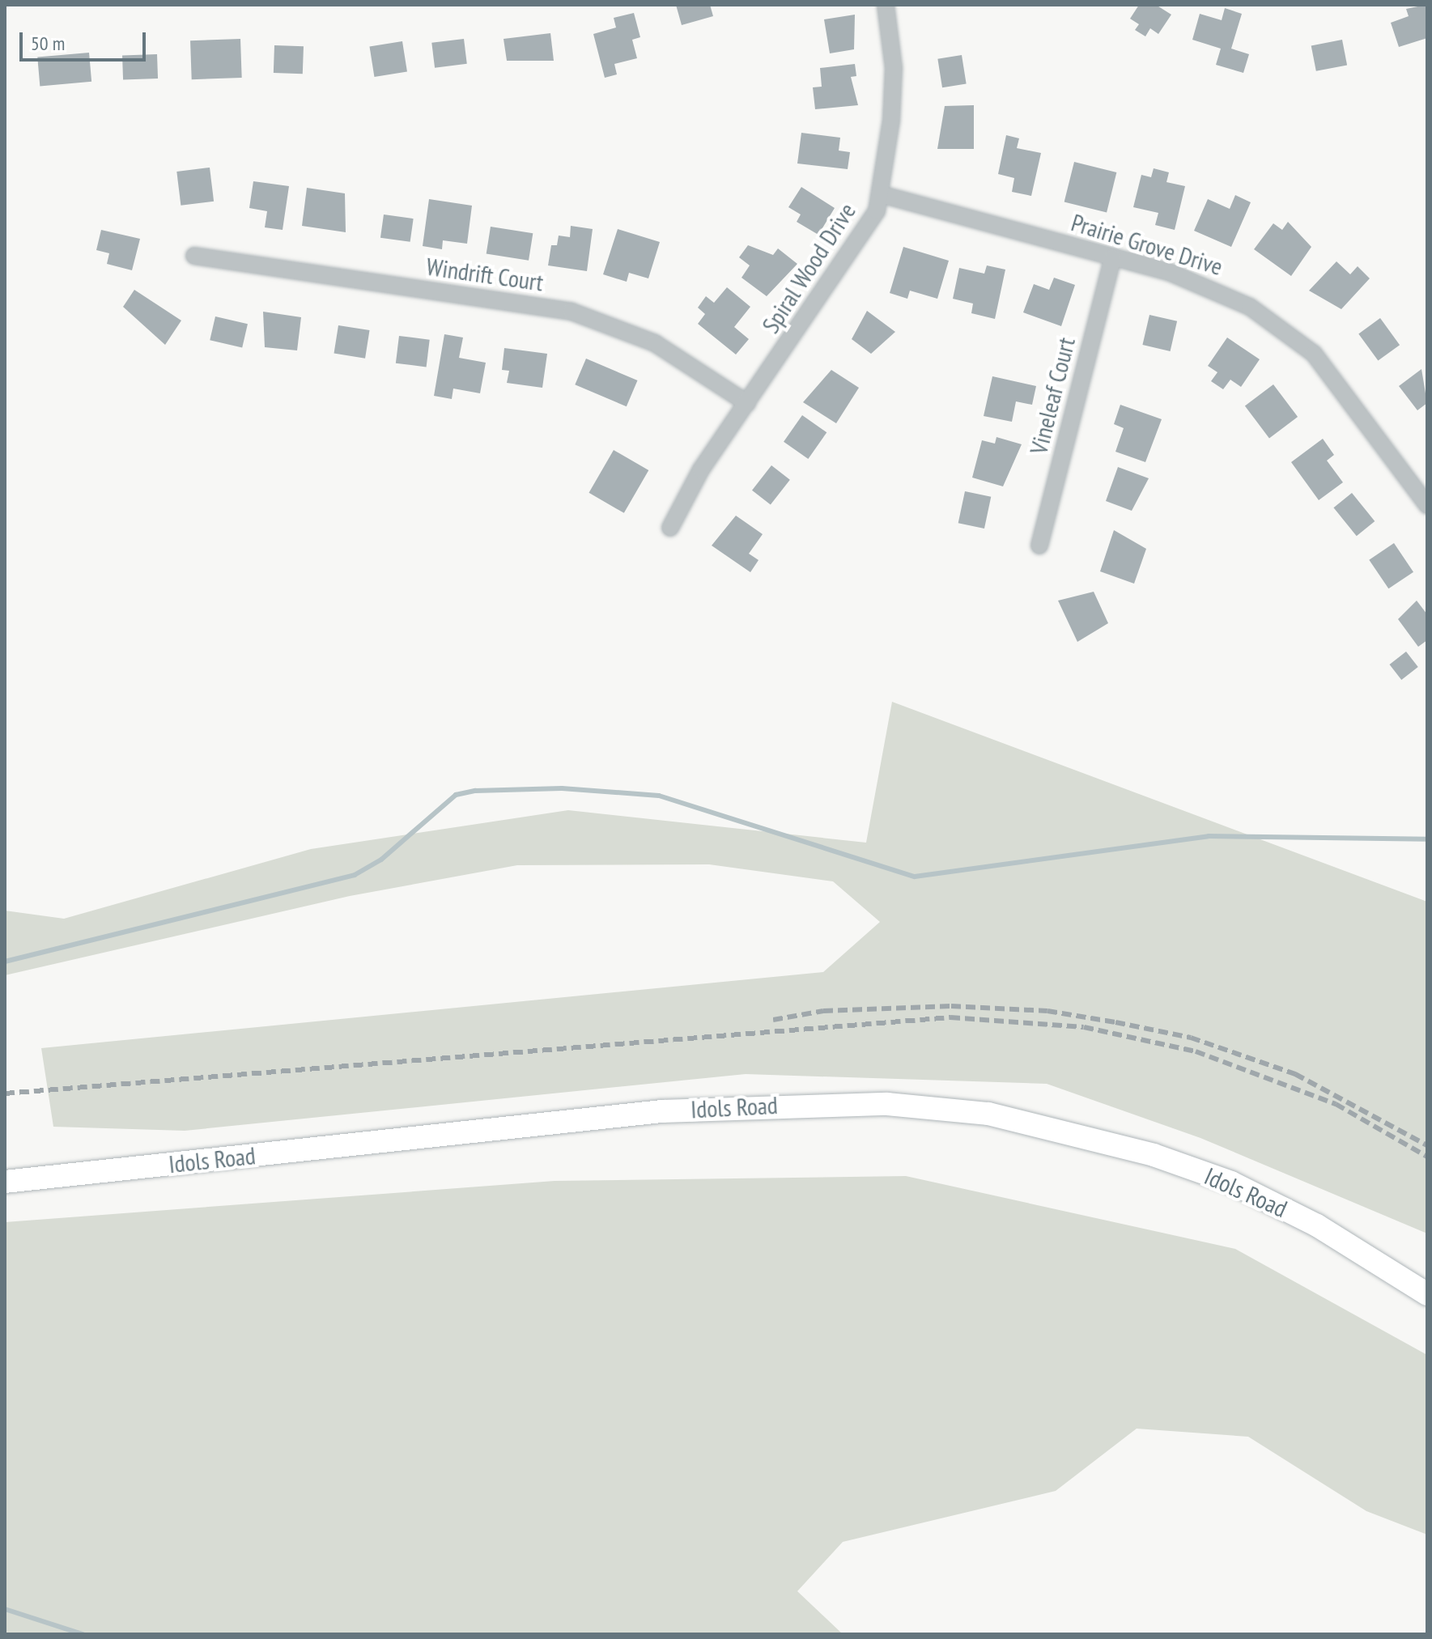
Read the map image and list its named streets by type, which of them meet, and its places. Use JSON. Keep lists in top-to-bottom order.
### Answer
{
  "streets": {
    "main road": ["Idols Road"],
    "street": [
      "Prairie Grove Drive",
      "Spiral Wood Drive",
      "Windrift Court",
      "Vineleaf Court"
    ]
  },
  "crossings": [
    ["Prairie Grove Drive", "Spiral Wood Drive"],
    ["Prairie Grove Drive", "Vineleaf Court"],
    ["Spiral Wood Drive", "Windrift Court"]
  ],
  "scale_bar": "50 m"
}
